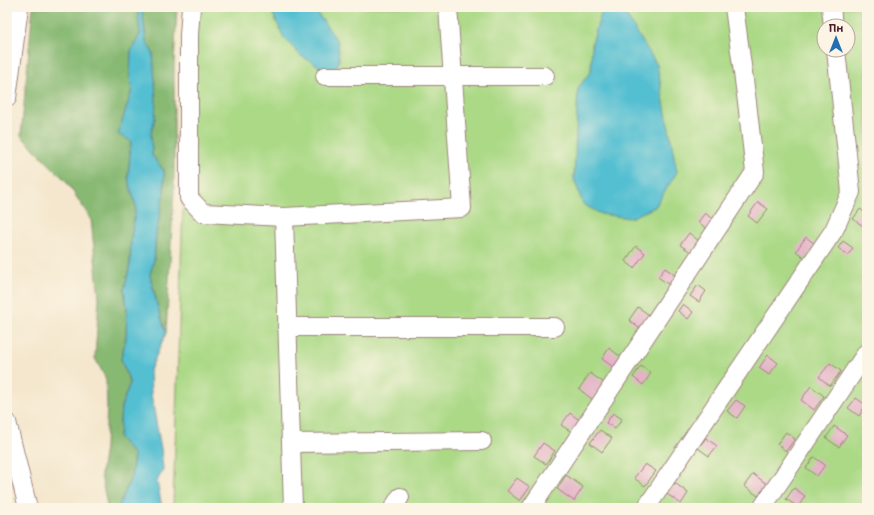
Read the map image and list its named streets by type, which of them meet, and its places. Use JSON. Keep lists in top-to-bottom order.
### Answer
{
  "north": "top"
}
